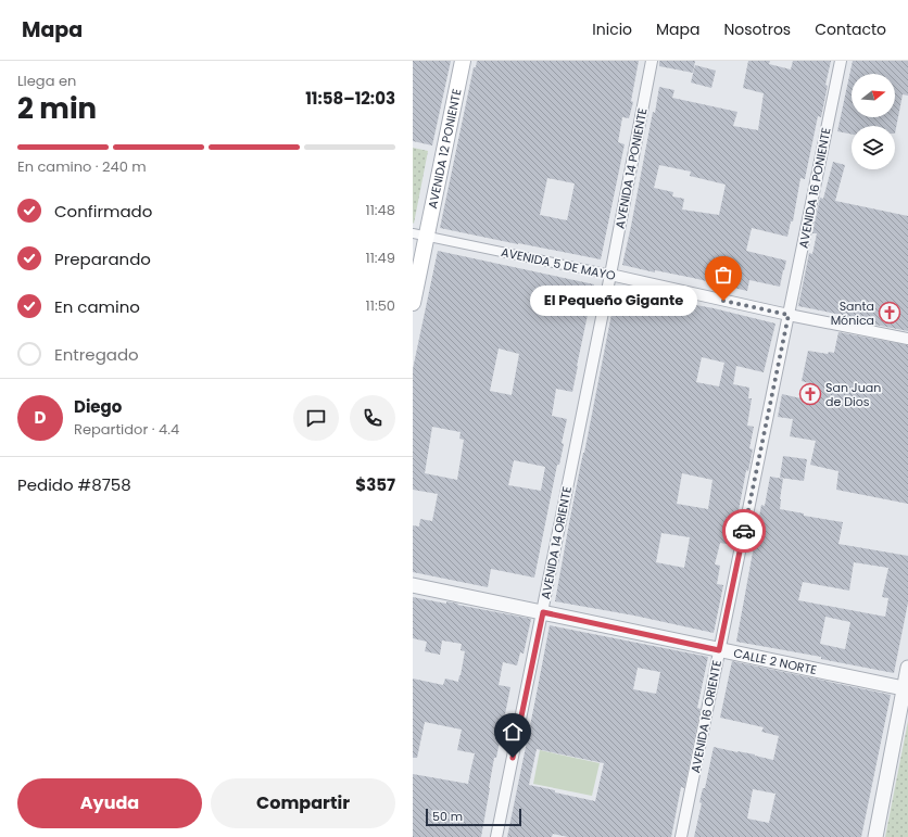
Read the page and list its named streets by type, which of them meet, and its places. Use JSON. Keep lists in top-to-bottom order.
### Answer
{
  "streets": {
    "main road": ["AVENIDA 12 PONIENTE"],
    "street": [
      "AVENIDA 14 PONIENTE",
      "AVENIDA 16 PONIENTE",
      "AVENIDA 5 DE MAYO",
      "AVENIDA 14 ORIENTE",
      "CALLE 2 NORTE",
      "AVENIDA 16 ORIENTE"
    ]
  },
  "crossings": [
    ["AVENIDA 12 PONIENTE", "AVENIDA 5 DE MAYO"],
    ["AVENIDA 14 PONIENTE", "AVENIDA 5 DE MAYO"],
    ["AVENIDA 14 PONIENTE", "AVENIDA 14 ORIENTE"],
    ["AVENIDA 16 PONIENTE", "AVENIDA 5 DE MAYO"],
    ["AVENIDA 16 PONIENTE", "AVENIDA 16 ORIENTE"],
    ["AVENIDA 5 DE MAYO", "AVENIDA 14 ORIENTE"],
    ["AVENIDA 5 DE MAYO", "AVENIDA 16 ORIENTE"],
    ["AVENIDA 14 ORIENTE", "CALLE 2 NORTE"],
    ["CALLE 2 NORTE", "AVENIDA 16 ORIENTE"]
  ],
  "places": {
    "other": ["El Pequeño Gigante"],
    "church": ["Santa Mónica", "San Juan de Dios"]
  },
  "scale_bar": "50 m",
  "north": "right",
  "page": {
    "header": "Mapa",
    "nav": [
      "Inicio",
      "Mapa",
      "Nosotros",
      "Contacto"
    ],
    "heading": ["2 min", "Llega en", "11:58–12:03"],
    "panel": [
      "Diego",
      "Repartidor · 4.4",
      "Pedido #8758",
      "$357"
    ],
    "bar": "En camino · 240 m",
    "list": [
      ["Confirmado", "11:48"],
      ["Preparando", "11:49"],
      ["En camino", "11:50"],
      "Entregado"
    ],
    "bubble": "El Pequeño Gigante",
    "round": "D",
    "buttons": ["Ayuda", "Compartir"],
    "scale": "50 m"
  }
}
